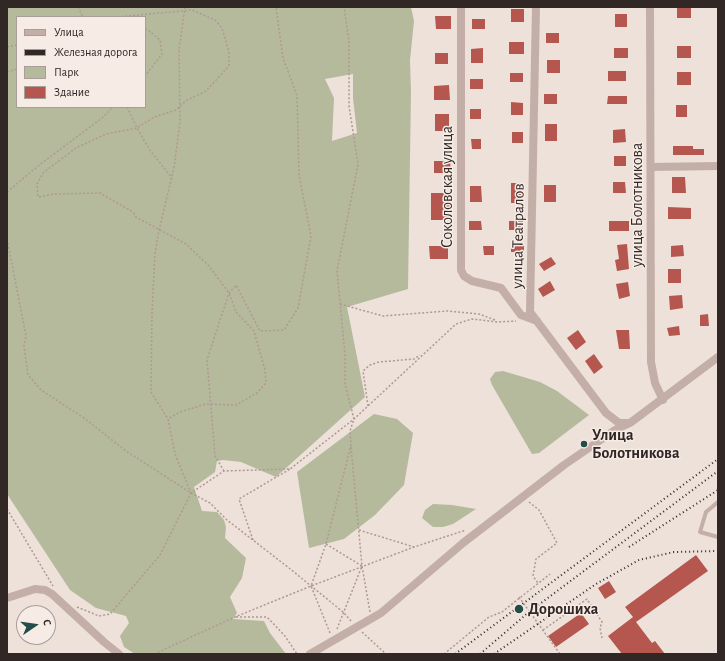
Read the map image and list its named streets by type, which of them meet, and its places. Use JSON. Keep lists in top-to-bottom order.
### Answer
{
  "streets": {
    "street": ["Соколовская улица", "улица Болотникова", "улица Театралов"]
  },
  "crossings": [
    ["Соколовская улица", "улица Театралов"]
  ],
  "places": ["Улица Болотникова", "Дорошиха"],
  "legend": [
    "Улица",
    "Железная дорога",
    "Парк",
    "Здание"
  ],
  "north": "right"
}
